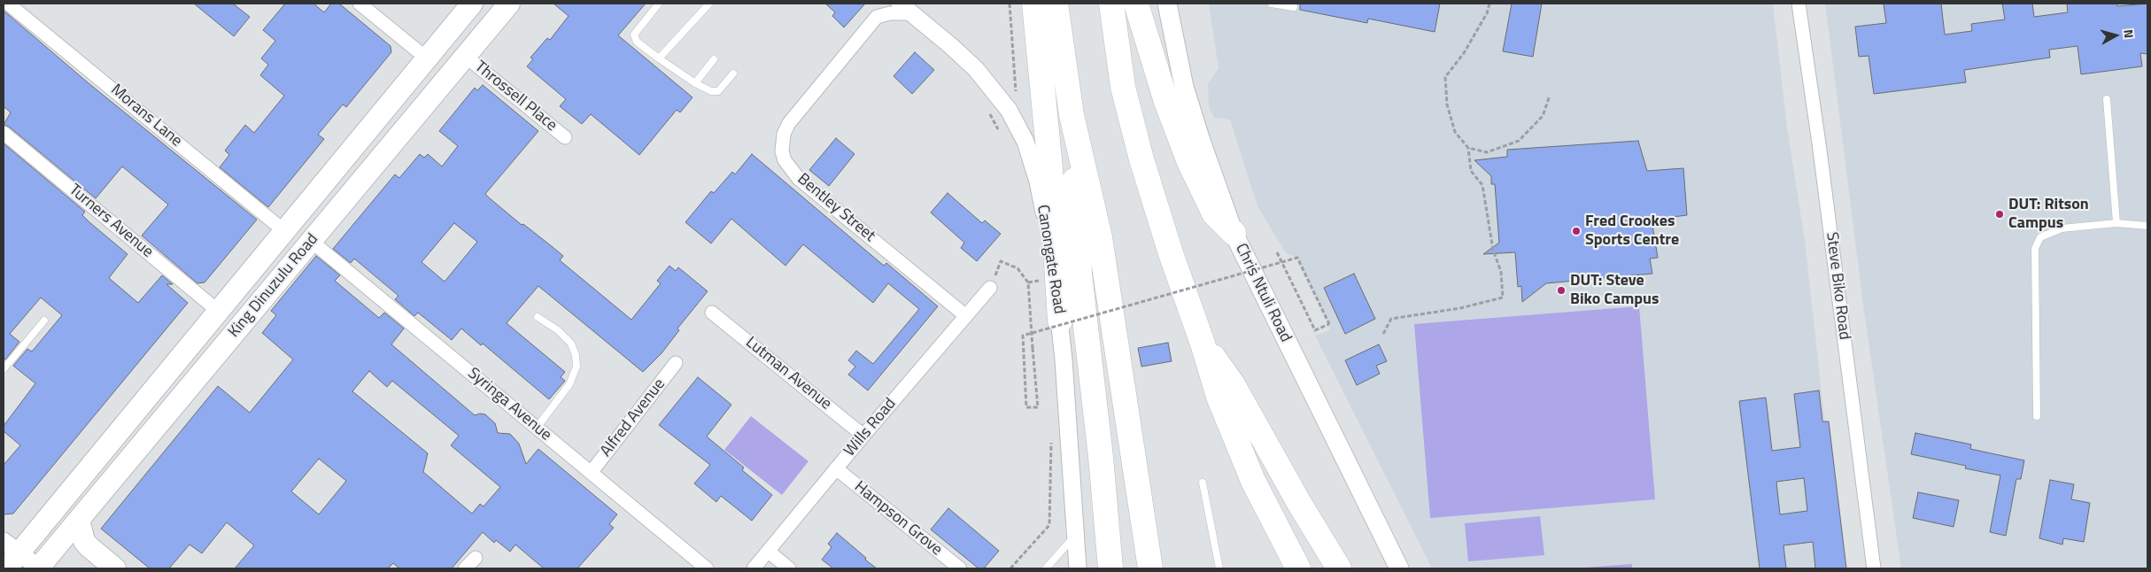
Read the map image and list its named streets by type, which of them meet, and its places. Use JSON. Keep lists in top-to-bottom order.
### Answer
{
  "streets": {
    "main road": ["King Dinuzulu Road", "Chris Ntuli Road"],
    "street": [
      "Throssell Place",
      "Morans Lane",
      "Bentley Street",
      "Turners Avenue",
      "Canongate Road",
      "Steve Biko Road",
      "Lutman Avenue",
      "Syringa Avenue",
      "Alfred Avenue",
      "Wills Road",
      "Hampson Grove"
    ]
  },
  "crossings": [
    ["Throssell Place", "King Dinuzulu Road"],
    ["Morans Lane", "King Dinuzulu Road"],
    ["Bentley Street", "Canongate Road"],
    ["Bentley Street", "Wills Road"],
    ["Turners Avenue", "King Dinuzulu Road"],
    ["King Dinuzulu Road", "Syringa Avenue"],
    ["Lutman Avenue", "Wills Road"],
    ["Syringa Avenue", "Alfred Avenue"],
    ["Wills Road", "Hampson Grove"]
  ],
  "places": ["DUT: Ritson Campus", "Fred Crookes Sports Centre", "DUT: Steve Biko Campus"],
  "north": "right"
}
